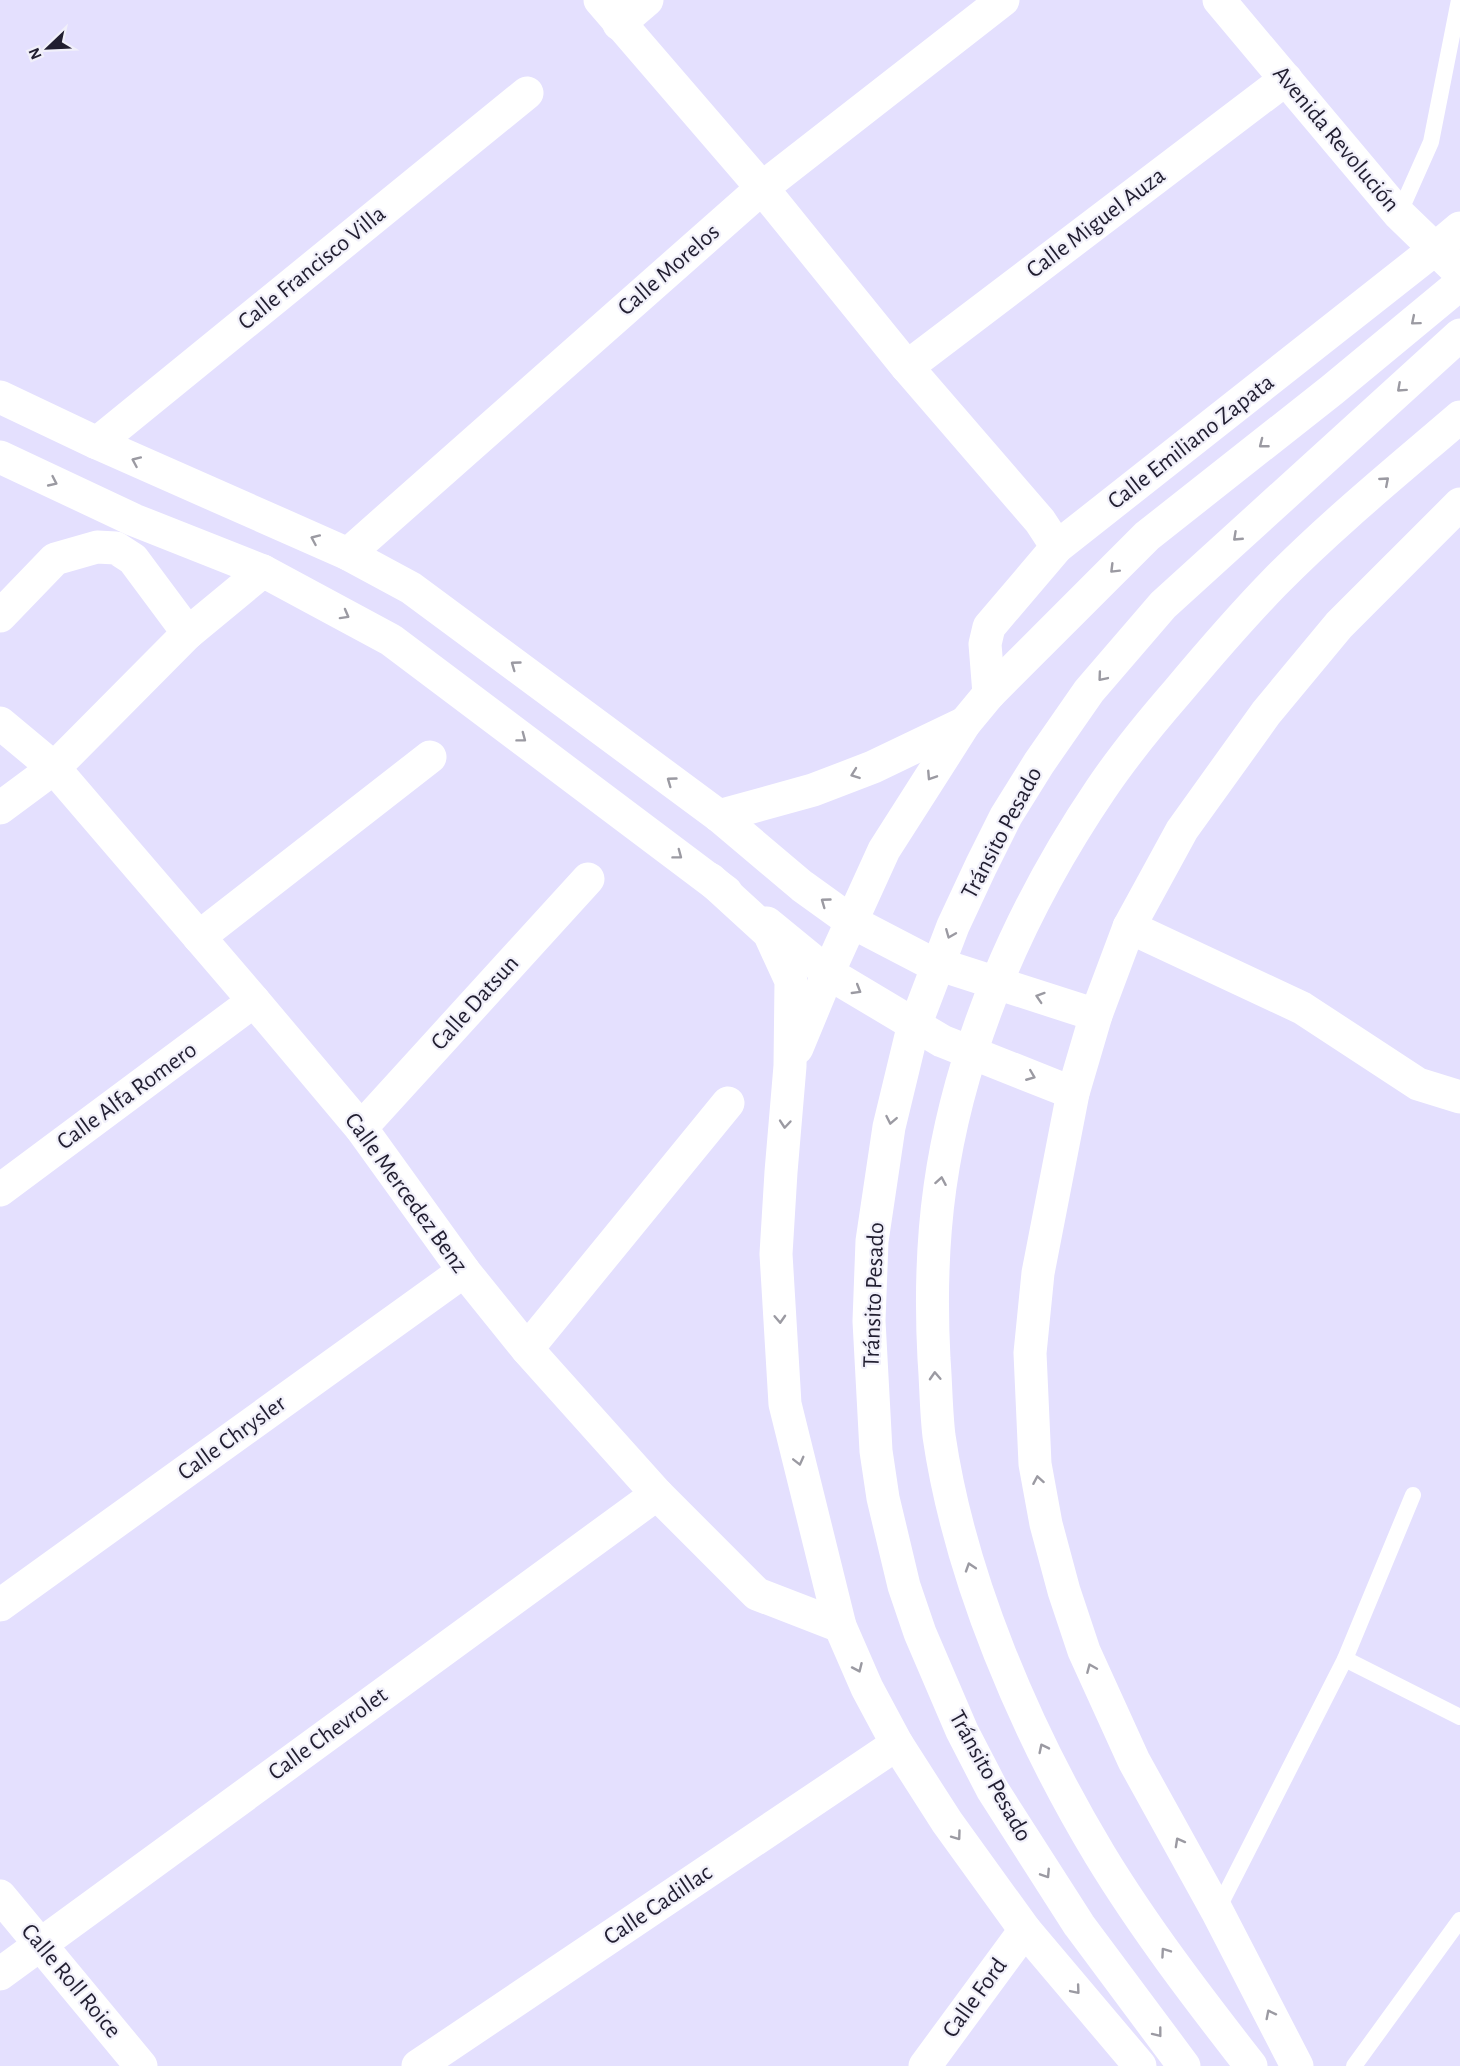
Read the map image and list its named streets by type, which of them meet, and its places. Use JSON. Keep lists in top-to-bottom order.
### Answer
{
  "streets": {
    "street": [
      "Avenida Revolución",
      "Calle Miguel Auza",
      "Calle Francisco Villa",
      "Calle Morelos",
      "Calle Emiliano Zapata",
      "Tránsito Pesado",
      "Calle Datsun",
      "Calle Alfa Romero",
      "Calle Mercedez Benz",
      "Calle Chrysler",
      "Calle Chevrolet",
      "Calle Cadillac",
      "Calle Roll Roice",
      "Calle Ford"
    ]
  },
  "crossings": [
    ["Avenida Revolución", "Calle Miguel Auza"],
    ["Avenida Revolución", "Calle Emiliano Zapata"],
    ["Calle Datsun", "Calle Mercedez Benz"],
    ["Calle Alfa Romero", "Calle Mercedez Benz"],
    ["Calle Mercedez Benz", "Calle Chrysler"],
    ["Calle Mercedez Benz", "Calle Chevrolet"],
    ["Calle Chevrolet", "Calle Roll Roice"]
  ],
  "north": "bottom left"
}
